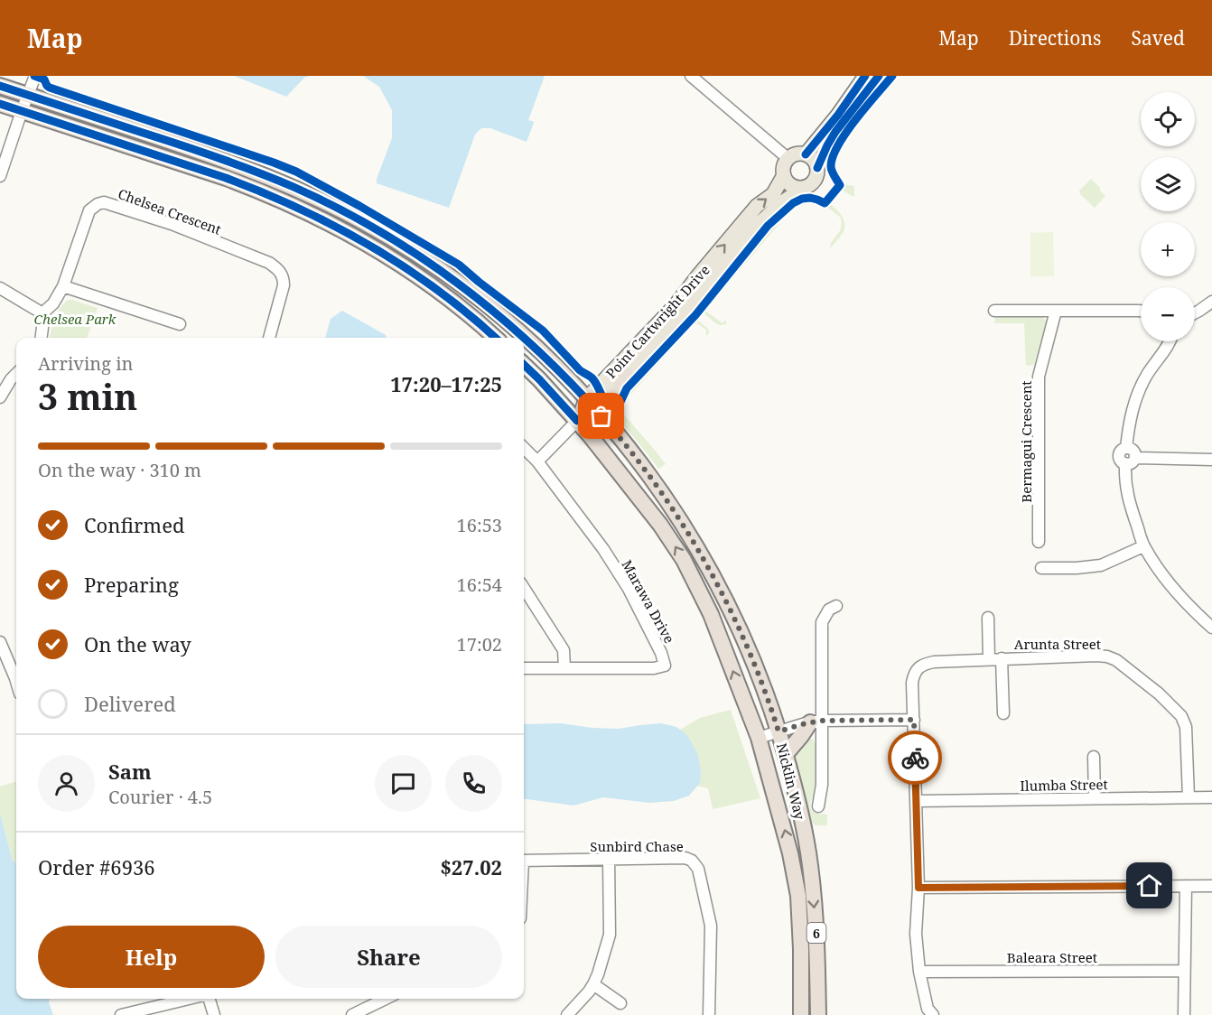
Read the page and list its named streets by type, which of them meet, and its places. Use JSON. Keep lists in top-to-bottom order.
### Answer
{
  "streets": {
    "highway": ["Nicklin Way", "6"],
    "main road": ["Point Cartwright Drive"],
    "street": [
      "Chelsea Crescent",
      "Bermagui Crescent",
      "Marawa Drive",
      "Arunta Street",
      "Ilumba Street",
      "Sunbird Chase",
      "Baleara Street"
    ]
  },
  "crossings": [
    ["Point Cartwright Drive", "Nicklin Way"],
    ["Arunta Street", "Ilumba Street"]
  ],
  "parks": ["Chelsea Park"],
  "page": {
    "header": "Map",
    "nav": ["Map", "Directions", "Saved"],
    "map_buttons": ["+", "−"],
    "heading": ["3 min", "Arriving in", "17:20–17:25"],
    "panel": [
      "Sam",
      "Courier · 4.5",
      "Order #6936",
      "$27.02"
    ],
    "bar": "On the way · 310 m",
    "list": [
      ["Confirmed", "16:53"],
      ["Preparing", "16:54"],
      ["On the way", "17:02"],
      "Delivered"
    ],
    "buttons": ["Help", "Share"]
  }
}
